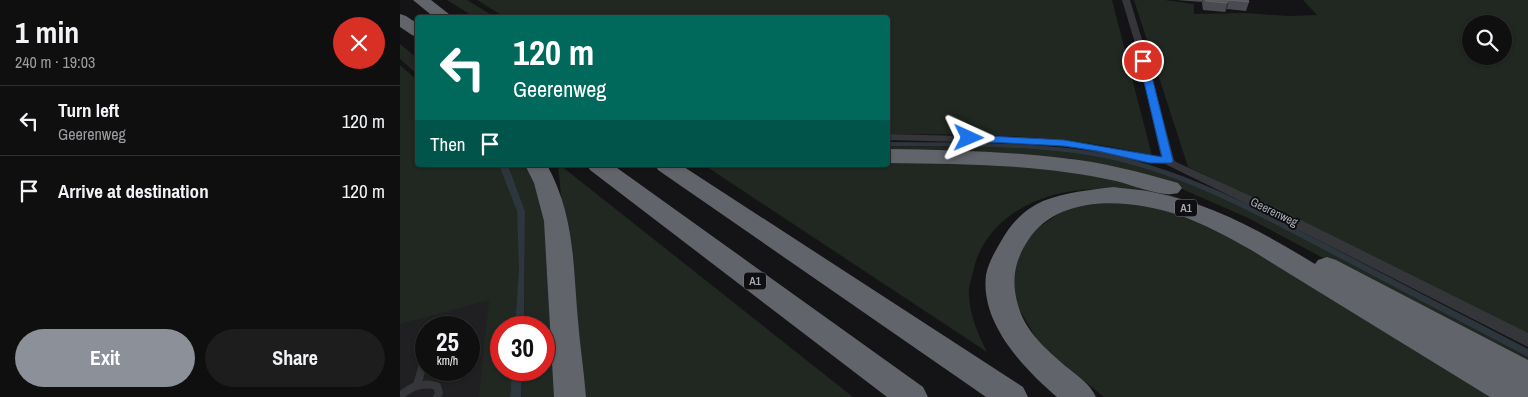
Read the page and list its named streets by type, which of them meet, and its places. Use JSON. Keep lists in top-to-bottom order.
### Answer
{
  "streets": {
    "highway": ["A1"],
    "street": ["Geerenweg"]
  },
  "page": {
    "heading": ["1 min", "240 m · 19:03"],
    "turn": ["120 m", "Geerenweg"],
    "list": [
      {
        "name": "Turn left",
        "note": "Geerenweg",
        "value": "120 m"
      },
      {
        "name": "Arrive at destination",
        "value": "120 m"
      }
    ],
    "then": "Then",
    "speed": "25 km/h",
    "limit": "30",
    "buttons": ["Exit", "Share"]
  }
}
